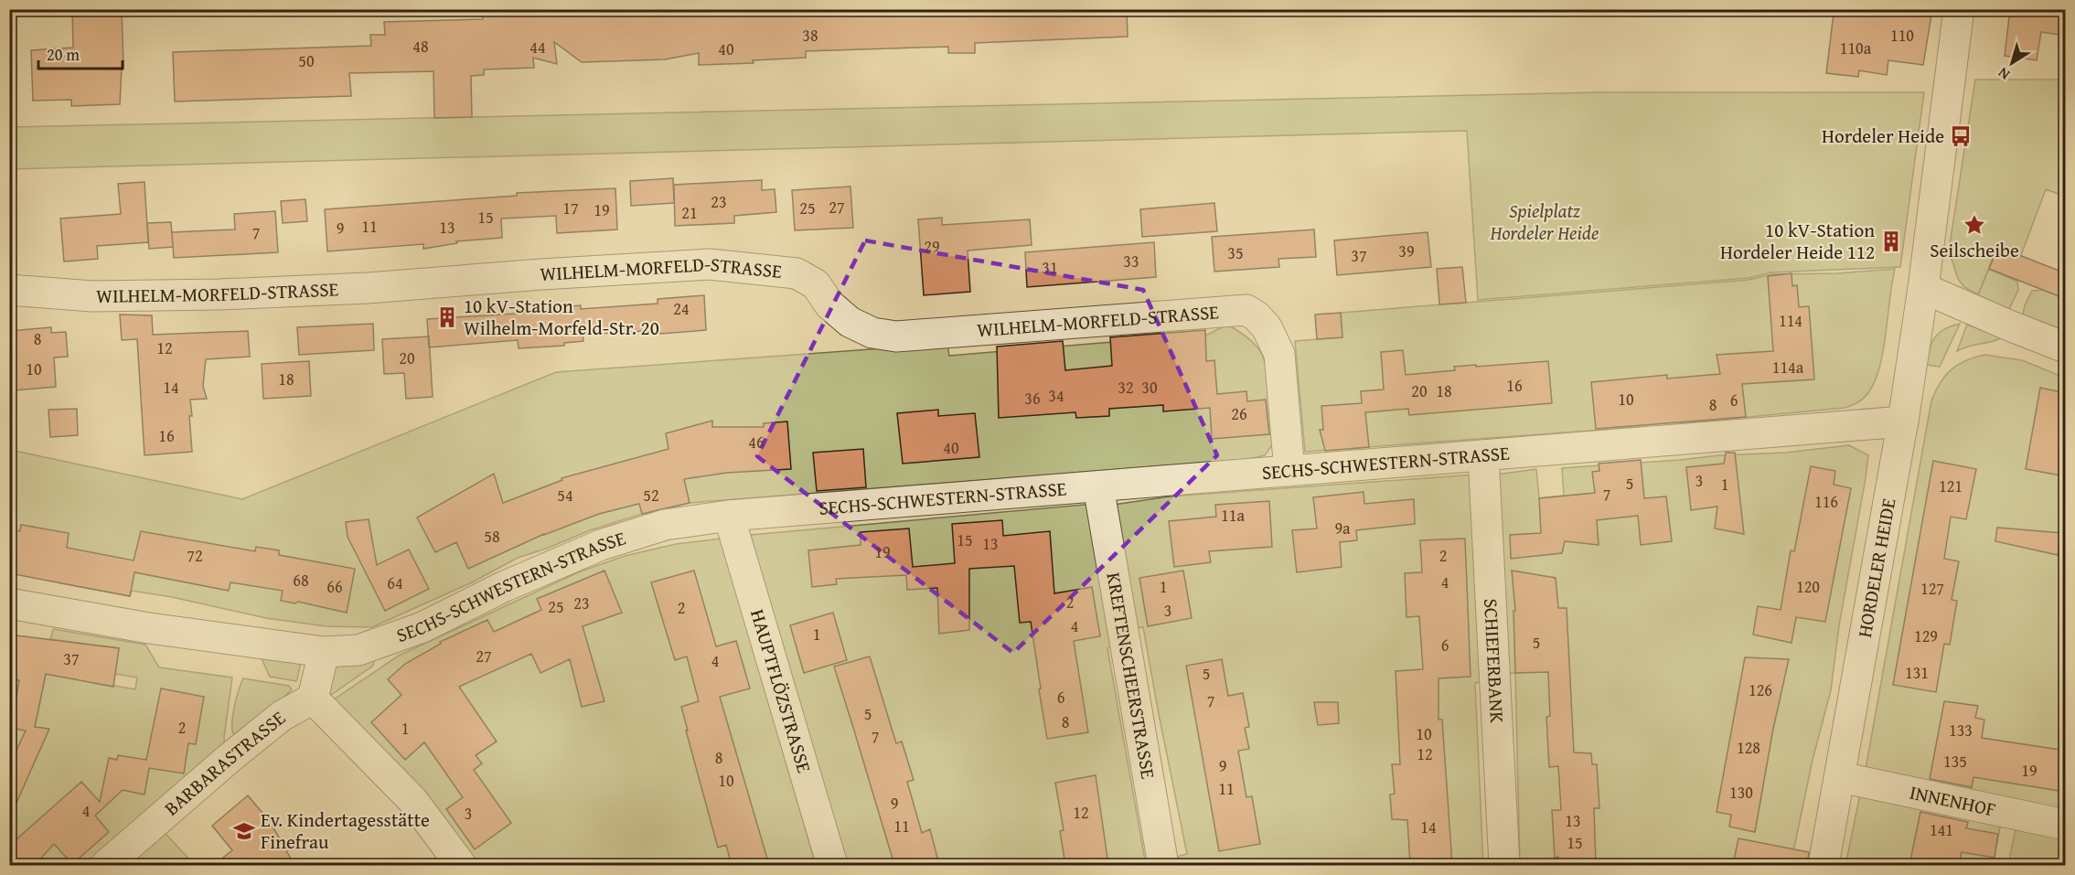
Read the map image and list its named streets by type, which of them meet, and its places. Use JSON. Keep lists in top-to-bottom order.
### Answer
{
  "streets": {
    "street": [
      "WILHELM-MORFELD-STRASSE",
      "SECHS-SCHWESTERN-STRASSE",
      "HORDELER HEIDE",
      "SCHIEFERBANK",
      "KREFTENSCHEERSTRASSE",
      "HAUPTFLÖZSTRASSE",
      "BARBARASTRASSE",
      "INNENHOF"
    ]
  },
  "crossings": [
    ["WILHELM-MORFELD-STRASSE", "SECHS-SCHWESTERN-STRASSE"],
    ["SECHS-SCHWESTERN-STRASSE", "HORDELER HEIDE"],
    ["SECHS-SCHWESTERN-STRASSE", "SCHIEFERBANK"],
    ["SECHS-SCHWESTERN-STRASSE", "KREFTENSCHEERSTRASSE"],
    ["SECHS-SCHWESTERN-STRASSE", "HAUPTFLÖZSTRASSE"],
    ["HORDELER HEIDE", "INNENHOF"]
  ],
  "parks": ["Spielplatz Hordeler Heide"],
  "places": {
    "bus stop": ["Hordeler Heide"],
    "place": ["Seilscheibe"],
    "building": ["10 kV-Station Hordeler Heide 112", "10 kV-Station Wilhelm-Morfeld-Str. 20"],
    "school or university": ["Ev. Kindertagesstätte Finefrau"]
  },
  "house_numbers": [
    "38",
    "110",
    "48",
    "44",
    "110a",
    "40",
    "50",
    "23",
    "27",
    "17",
    "25",
    "19",
    "21",
    "15",
    "11",
    "13",
    "9",
    "7",
    "29",
    "39",
    "35",
    "37",
    "33",
    "31",
    "24",
    "114",
    "8",
    "12",
    "20",
    "114a",
    "10",
    "18",
    "16",
    "14",
    "32",
    "30",
    "20",
    "18",
    "34",
    "36",
    "10",
    "6",
    "8",
    "26",
    "16",
    "46",
    "40",
    "3",
    "5",
    "1",
    "121",
    "7",
    "54",
    "52",
    "116",
    "11a",
    "9a",
    "58",
    "15",
    "13",
    "19",
    "72",
    "2",
    "68",
    "4",
    "64",
    "66",
    "1",
    "120",
    "127",
    "2",
    "23",
    "25",
    "2",
    "3",
    "4",
    "1",
    "129",
    "5",
    "6",
    "27",
    "37",
    "4",
    "131",
    "5",
    "126",
    "6",
    "7",
    "5",
    "8",
    "2",
    "1",
    "133",
    "10",
    "7",
    "128",
    "12",
    "8",
    "135",
    "9",
    "19",
    "10",
    "11",
    "130",
    "9",
    "4",
    "12",
    "3",
    "13",
    "11",
    "14",
    "141",
    "15"
  ],
  "scale_bar": "20 m",
  "north": "bottom left"
}
